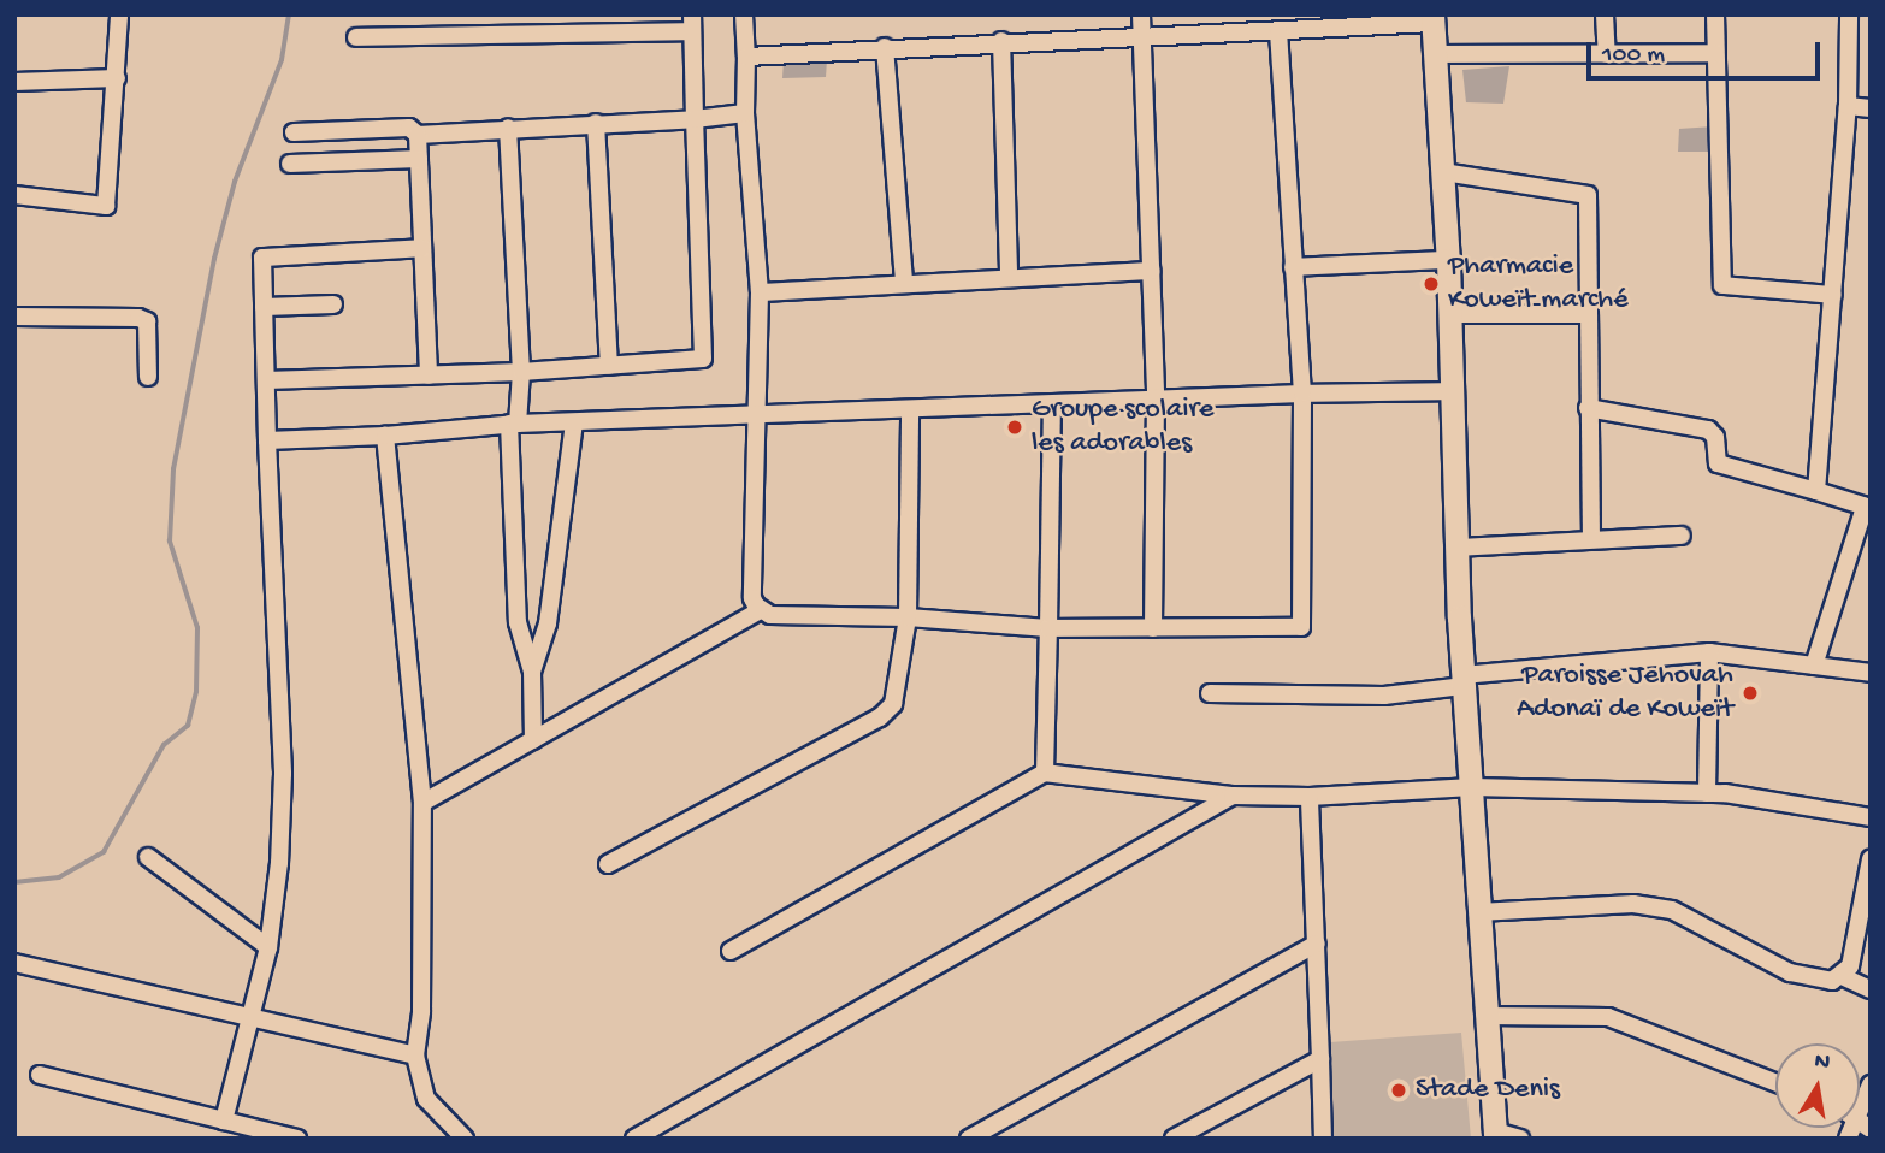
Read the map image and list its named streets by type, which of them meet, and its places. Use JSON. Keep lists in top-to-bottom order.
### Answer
{
  "places": [
    "Pharmacie Koweït marché",
    "Groupe scolaire les adorables",
    "Paroisse Jehovah Adonaï de Koweït",
    "Stade Denis"
  ],
  "scale_bar": "100 m",
  "north": "top"
}
